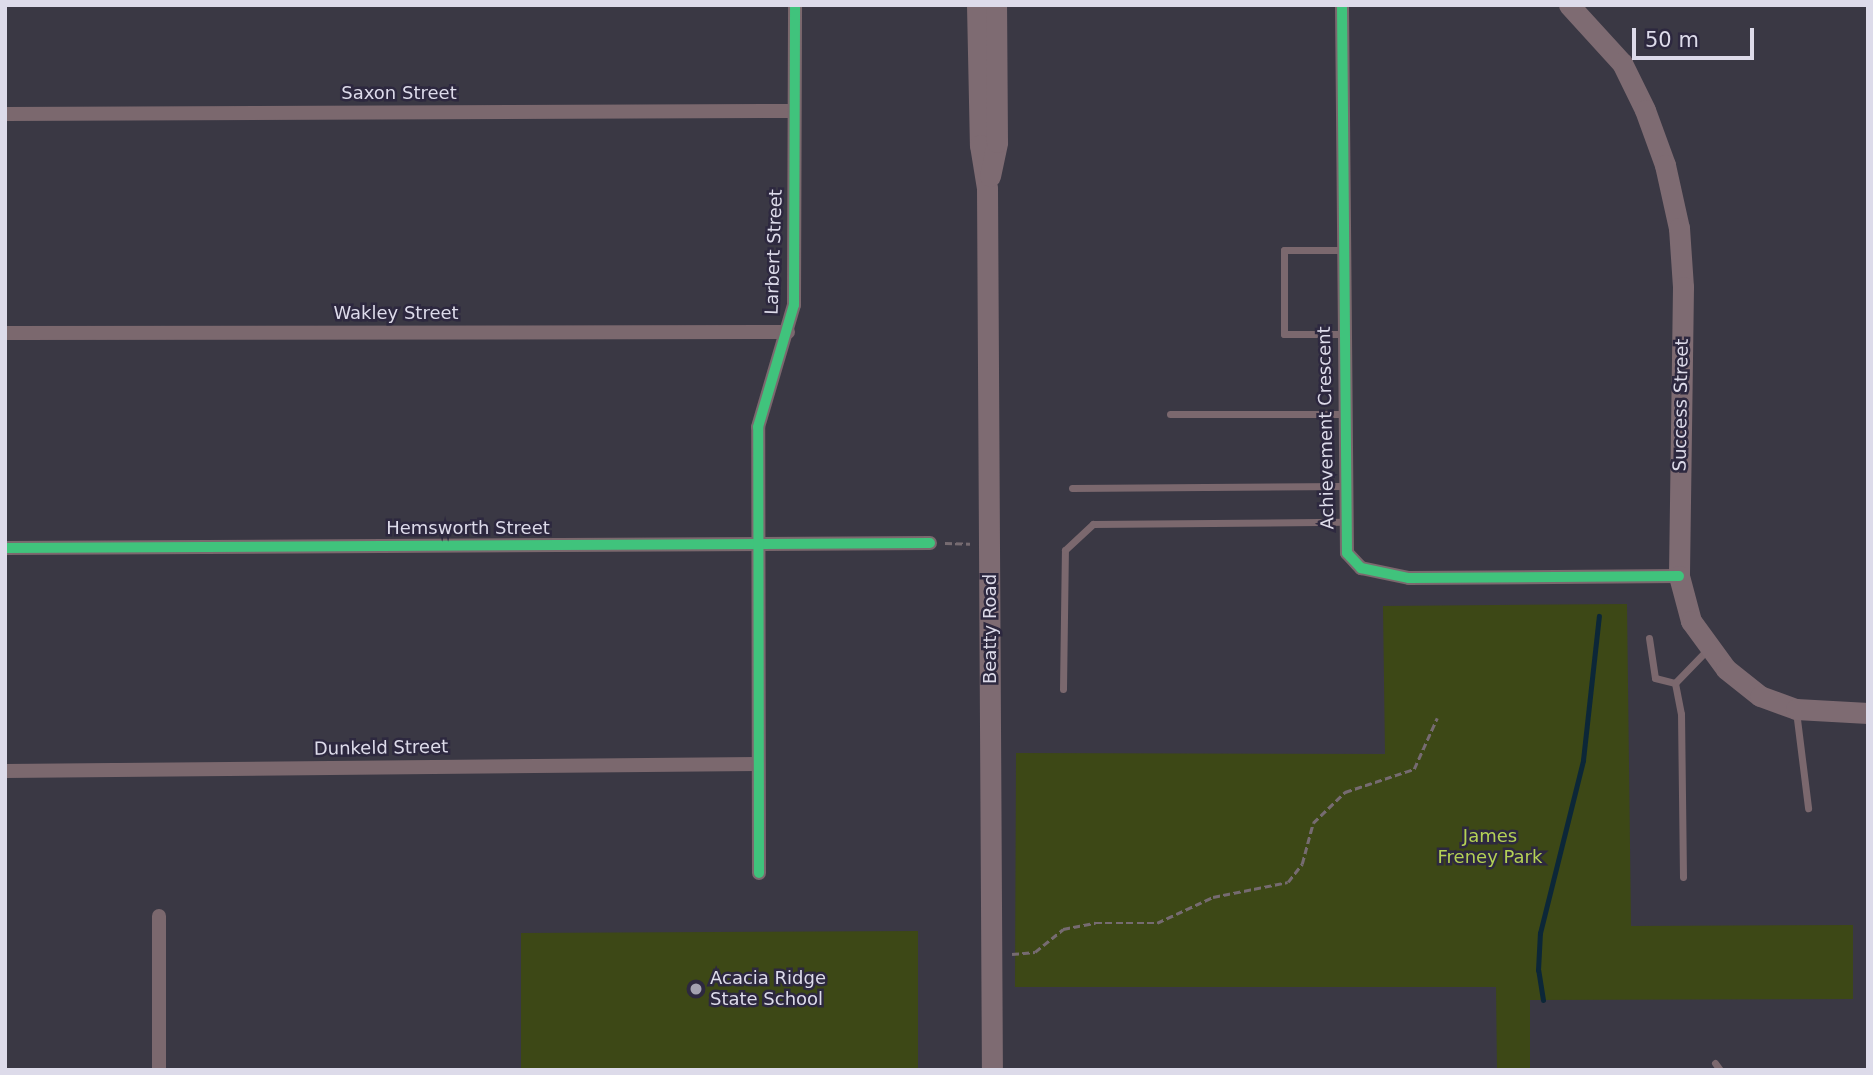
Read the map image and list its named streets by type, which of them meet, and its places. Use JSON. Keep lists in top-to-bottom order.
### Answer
{
  "streets": {
    "main road": ["Success Street", "Beatty Road"],
    "street": [
      "Saxon Street",
      "Larbert Street",
      "Wakley Street",
      "Achievement Crescent",
      "Hemsworth Street",
      "Dunkeld Street"
    ]
  },
  "crossings": [
    ["Saxon Street", "Larbert Street"],
    ["Larbert Street", "Wakley Street"],
    ["Larbert Street", "Hemsworth Street"],
    ["Larbert Street", "Dunkeld Street"],
    ["Success Street", "Achievement Crescent"]
  ],
  "parks": ["James Freney Park"],
  "places": ["Acacia Ridge State School"],
  "scale_bar": "50 m"
}
